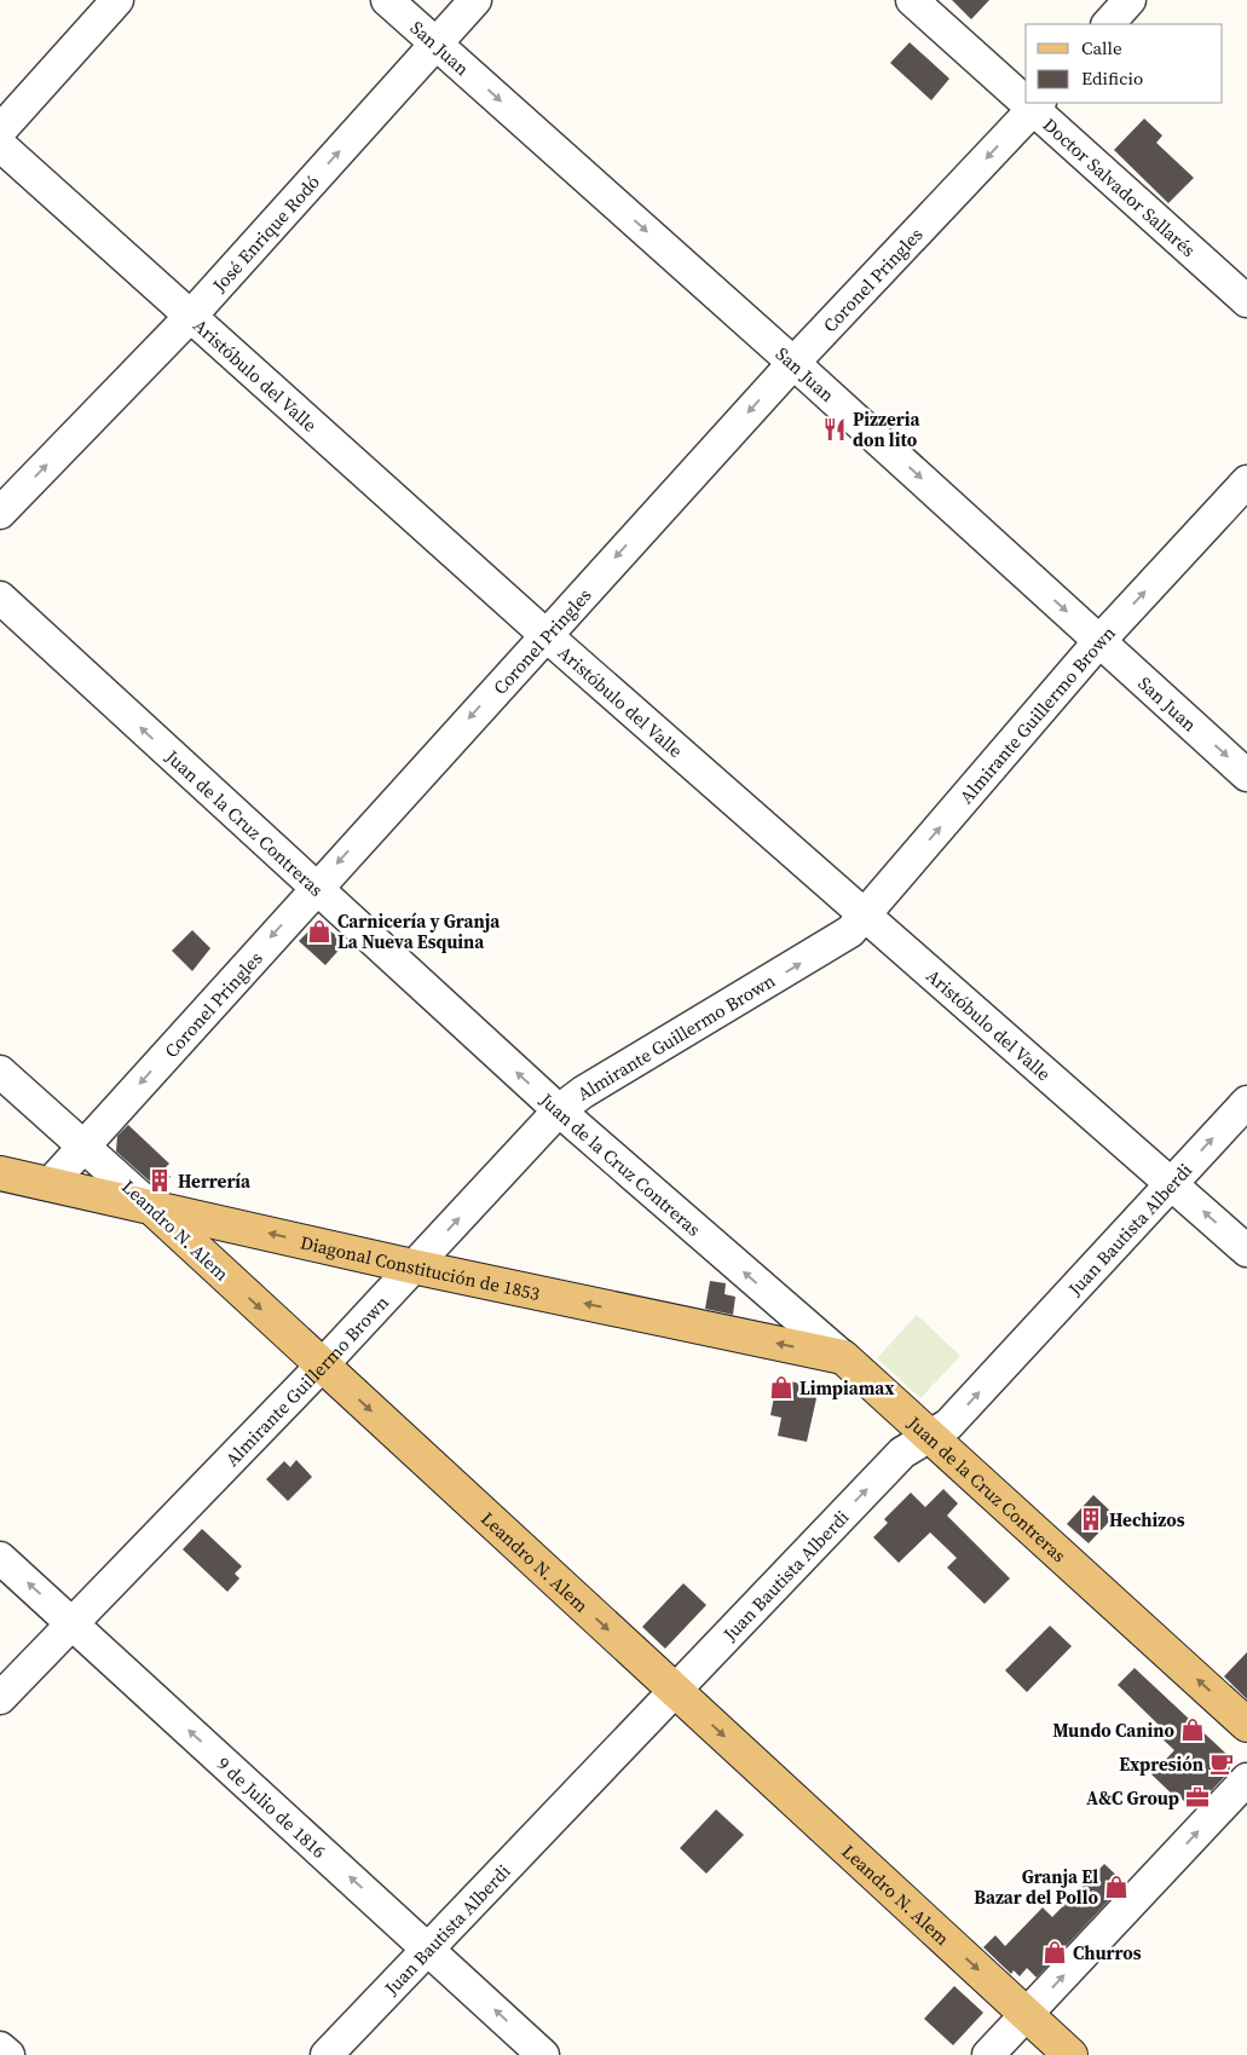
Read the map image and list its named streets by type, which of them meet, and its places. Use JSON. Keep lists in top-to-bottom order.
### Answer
{
  "streets": {
    "main road": ["Juan de la Cruz Contreras", "Leandro N. Alem", "Diagonal Constitución de 1853"],
    "street": [
      "San Juan",
      "Doctor Salvador Sallarés",
      "José Enrique Rodó",
      "Coronel Pringles",
      "Aristóbulo del Valle",
      "Almirante Guillermo Brown",
      "Juan Bautista Alberdi",
      "9 de Julio de 1816"
    ]
  },
  "crossings": [
    ["San Juan", "José Enrique Rodó"],
    ["San Juan", "Coronel Pringles"],
    ["San Juan", "Almirante Guillermo Brown"],
    ["Doctor Salvador Sallarés", "Coronel Pringles"],
    ["José Enrique Rodó", "Aristóbulo del Valle"],
    ["Coronel Pringles", "Aristóbulo del Valle"],
    ["Coronel Pringles", "Juan de la Cruz Contreras"],
    ["Coronel Pringles", "Leandro N. Alem"],
    ["Coronel Pringles", "Diagonal Constitución de 1853"],
    ["Aristóbulo del Valle", "Almirante Guillermo Brown"],
    ["Aristóbulo del Valle", "Juan Bautista Alberdi"],
    ["Almirante Guillermo Brown", "Juan de la Cruz Contreras"],
    ["Almirante Guillermo Brown", "Leandro N. Alem"],
    ["Almirante Guillermo Brown", "Diagonal Constitución de 1853"],
    ["Almirante Guillermo Brown", "9 de Julio de 1816"],
    ["Juan de la Cruz Contreras", "Juan Bautista Alberdi"],
    ["Juan de la Cruz Contreras", "Diagonal Constitución de 1853"],
    ["Leandro N. Alem", "Juan Bautista Alberdi"],
    ["Leandro N. Alem", "Diagonal Constitución de 1853"],
    ["Juan Bautista Alberdi", "9 de Julio de 1816"]
  ],
  "one_way": [
    "San Juan",
    "José Enrique Rodó",
    "Coronel Pringles",
    "Almirante Guillermo Brown",
    "Juan de la Cruz Contreras",
    "Leandro N. Alem",
    "Juan Bautista Alberdi",
    "Diagonal Constitución de 1853",
    "9 de Julio de 1816"
  ],
  "places": {
    "restaurant": ["Pizzeria don lito"],
    "shop": [
      "Carnicería y Granja La Nueva Esquina",
      "Limpiamax",
      "Mundo Canino",
      "Granja El Bazar del Pollo",
      "Churros"
    ],
    "building": ["Herrería", "Hechizos"],
    "cafe": ["Expresión"],
    "office": ["A&C Group"]
  },
  "legend": ["Calle", "Edificio"]
}
